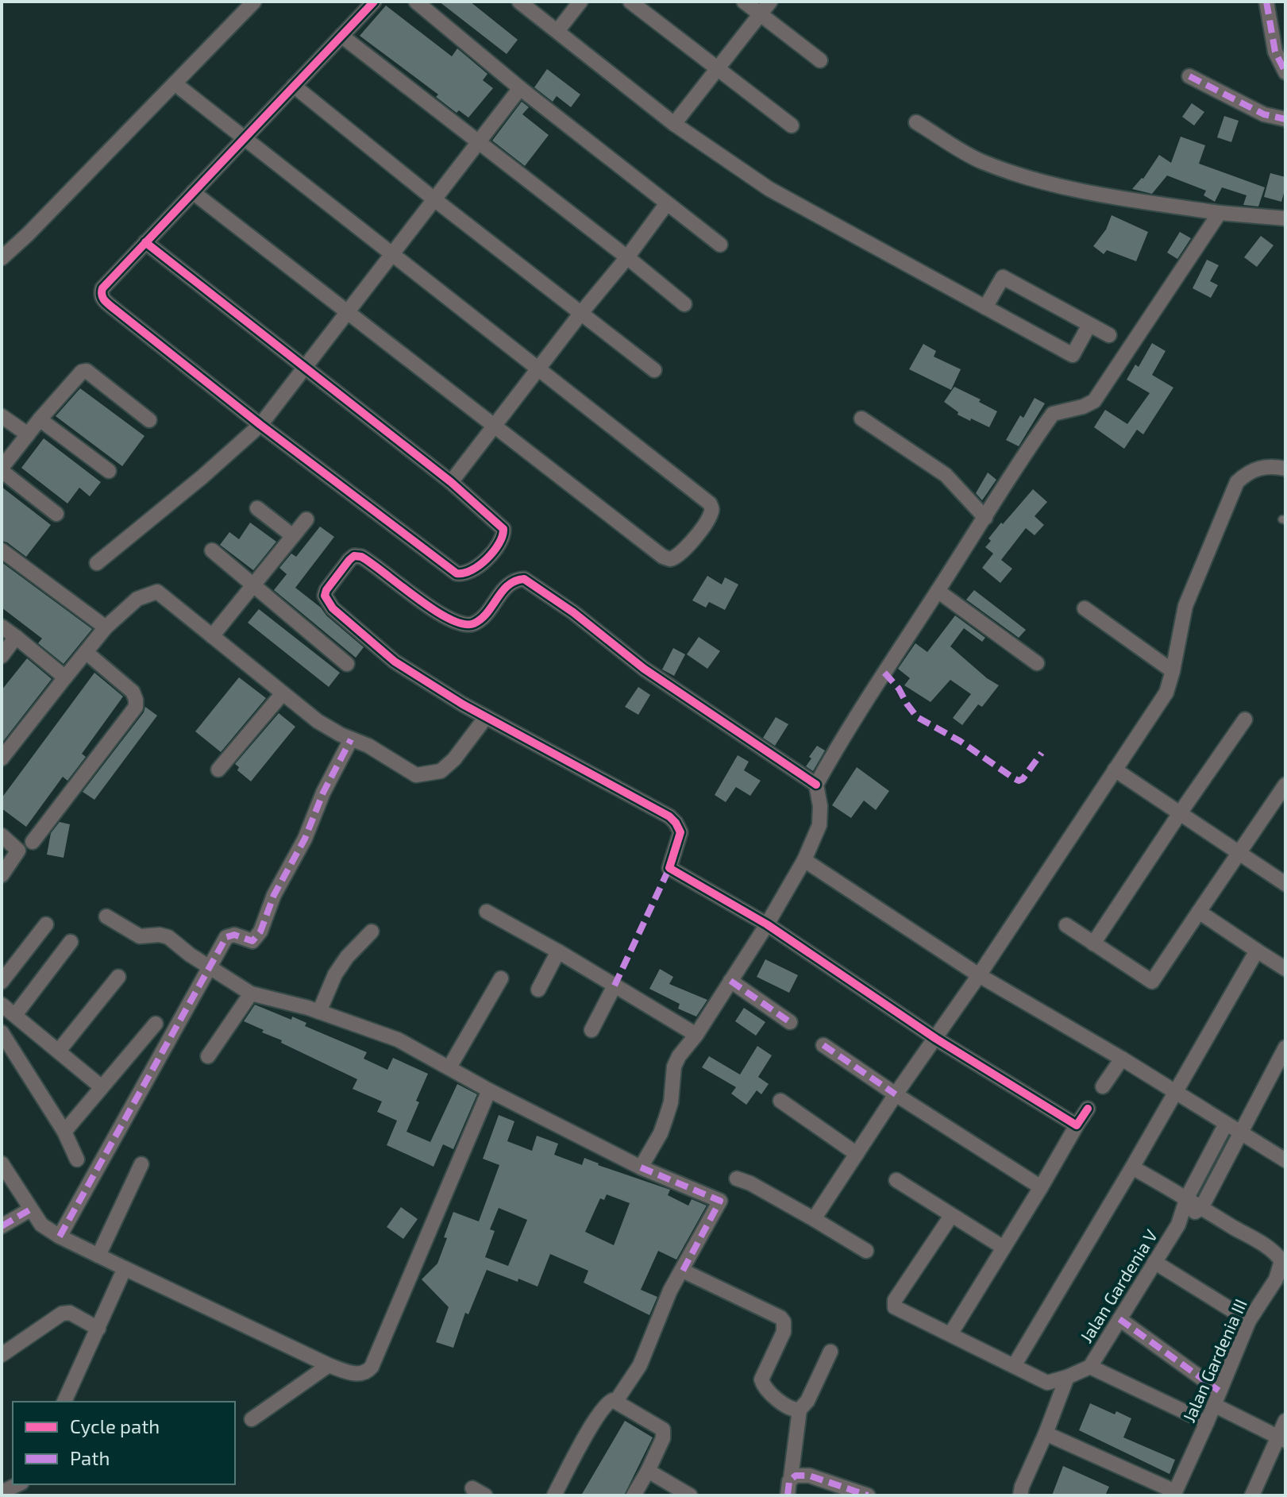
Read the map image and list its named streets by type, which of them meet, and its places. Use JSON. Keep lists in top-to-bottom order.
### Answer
{
  "streets": {
    "street": ["Jalan Gardenia V", "Jalan Gardenia III"]
  },
  "legend": ["Cycle path", "Path"]
}
